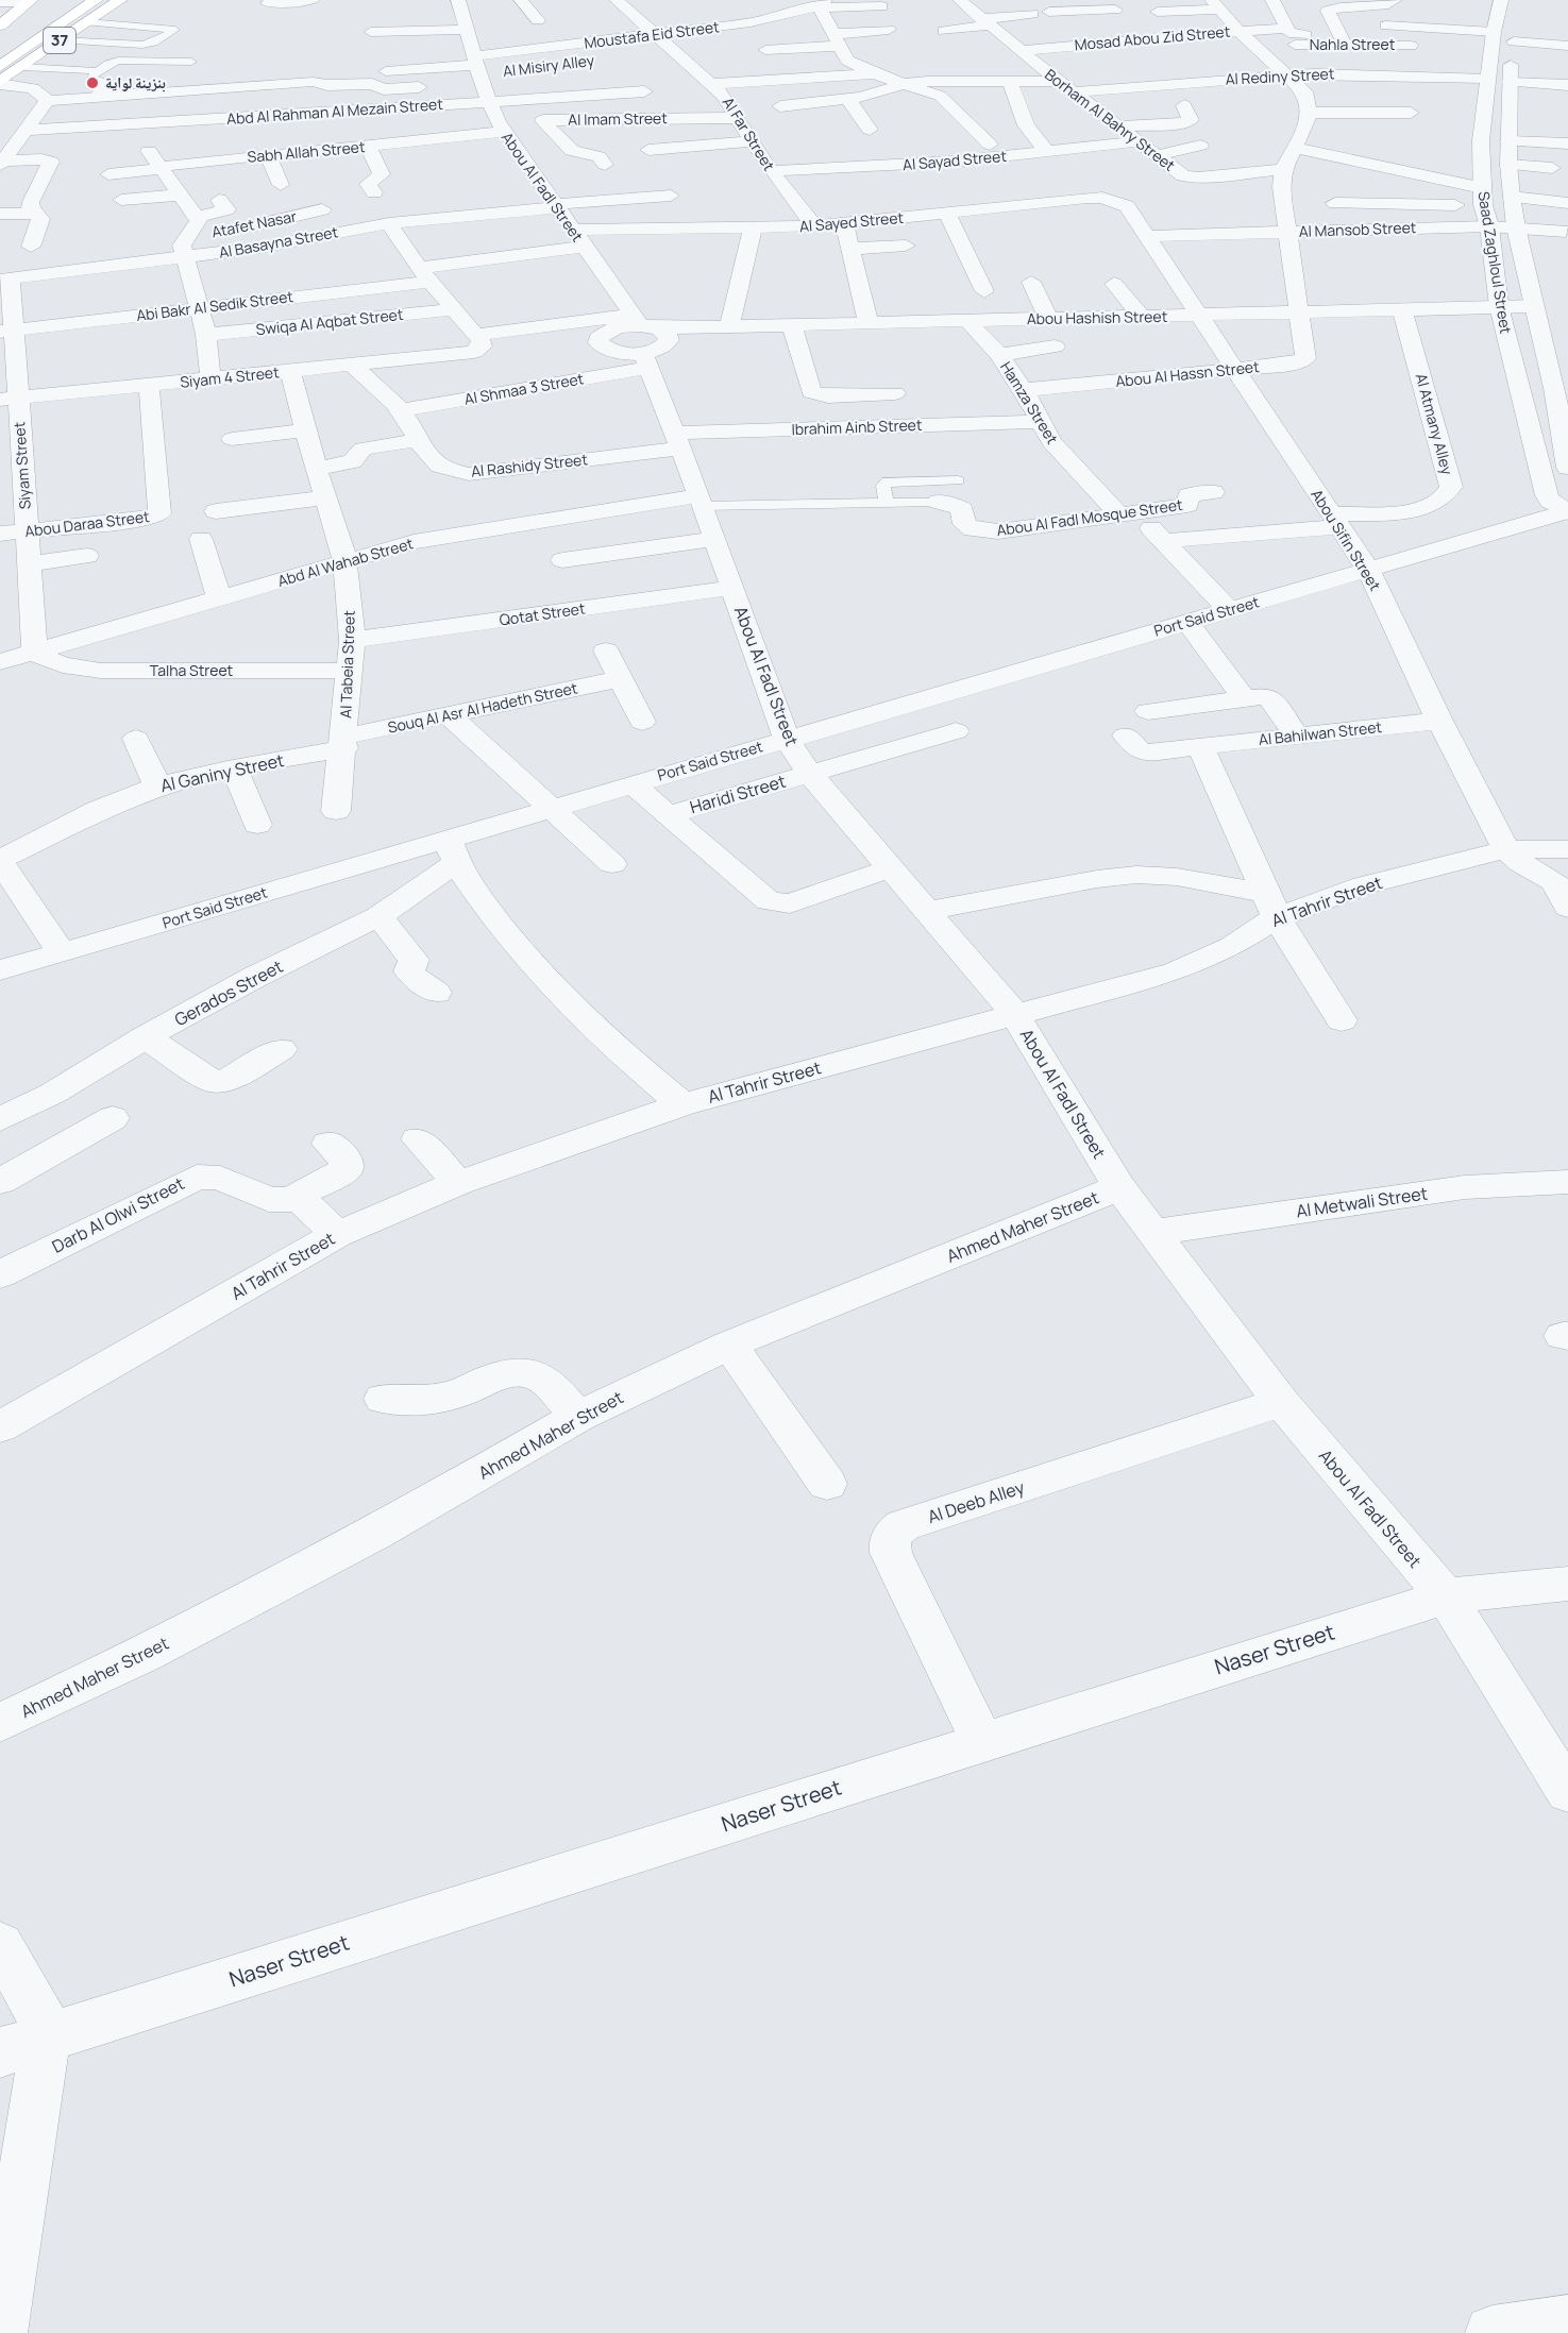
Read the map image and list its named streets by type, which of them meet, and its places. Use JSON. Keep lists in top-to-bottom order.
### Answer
{
  "streets": {
    "main road": ["37"],
    "street": [
      "Moustafa Eid Street",
      "Mosad Abou Zid Street",
      "Nahla Street",
      "Al Rediny Street",
      "Abd Al Rahman Al Mezain Street",
      "Al Imam Street",
      "Borham Al Bahry Street",
      "Al Far Street",
      "Sabh Allah Street",
      "Al Sayad Street",
      "Abou Al Fadl Street",
      "Al Sayed Street",
      "Atafet Nasar",
      "Al Mansob Street",
      "Al Basayna Street",
      "Saad Zaghloul Street",
      "Abi Bakr Al Sedik Street",
      "Abou Hashish Street",
      "Swiqa Al Aqbat Street",
      "Abou Al Hassn Street",
      "Siyam 4 Street",
      "Al Shmaa 3 Street",
      "Hamza Street",
      "Al Atmany Alley",
      "Ibrahim Ainb Street",
      "Siyam Street",
      "Al Rashidy Street",
      "Abou Al Fadl Mosque Street",
      "Abou Daraa Street",
      "Abou Sifin Street",
      "Abd Al Wahab Street",
      "Qotat Street",
      "Port Said Street",
      "Al Tabeia Street",
      "Talha Street",
      "Souq Al Asr Al Hadeth Street",
      "Al Bahilwan Street",
      "Al Ganiny Street",
      "Haridi Street",
      "Al Tahrir Street",
      "Gerados Street",
      "Al Metwali Street",
      "Darb Al Olwi Street",
      "Ahmed Maher Street",
      "Al Deeb Alley",
      "Naser Street"
    ]
  },
  "crossings": [
    ["Moustafa Eid Street", "Al Far Street"],
    ["Moustafa Eid Street", "Abou Al Fadl Street"],
    ["Mosad Abou Zid Street", "Nahla Street"],
    ["Mosad Abou Zid Street", "Borham Al Bahry Street"],
    ["Al Rediny Street", "Borham Al Bahry Street"],
    ["Al Rediny Street", "Saad Zaghloul Street"],
    ["Abd Al Rahman Al Mezain Street", "Abou Al Fadl Street"],
    ["Al Imam Street", "Al Far Street"],
    ["Al Imam Street", "Sabh Allah Street"],
    ["Al Imam Street", "Abou Al Fadl Street"],
    ["Borham Al Bahry Street", "Al Sayad Street"],
    ["Borham Al Bahry Street", "Abou Al Hassn Street"],
    ["Al Far Street", "Al Sayad Street"],
    ["Al Far Street", "Al Sayed Street"],
    ["Sabh Allah Street", "Abou Al Fadl Street"],
    ["Abou Al Fadl Street", "Al Sayed Street"],
    ["Abou Al Fadl Street", "Al Basayna Street"],
    ["Abou Al Fadl Street", "Abou Hashish Street"],
    ["Abou Al Fadl Street", "Al Shmaa 3 Street"],
    ["Abou Al Fadl Street", "Ibrahim Ainb Street"],
    ["Abou Al Fadl Street", "Al Rashidy Street"],
    ["Abou Al Fadl Street", "Abou Al Fadl Mosque Street"],
    ["Abou Al Fadl Street", "Abd Al Wahab Street"],
    ["Abou Al Fadl Street", "Qotat Street"],
    ["Abou Al Fadl Street", "Port Said Street"],
    ["Abou Al Fadl Street", "Haridi Street"],
    ["Abou Al Fadl Street", "Al Tahrir Street"],
    ["Abou Al Fadl Street", "Al Metwali Street"],
    ["Abou Al Fadl Street", "Ahmed Maher Street"],
    ["Abou Al Fadl Street", "Al Deeb Alley"],
    ["Abou Al Fadl Street", "Naser Street"],
    ["Al Sayed Street", "Abi Bakr Al Sedik Street"],
    ["Al Sayed Street", "Abou Sifin Street"],
    ["Atafet Nasar", "Al Basayna Street"],
    ["Al Mansob Street", "Saad Zaghloul Street"],
    ["Al Mansob Street", "Abou Al Hassn Street"],
    ["Al Mansob Street", "Abou Sifin Street"],
    ["Al Basayna Street", "Siyam Street"],
    ["Saad Zaghloul Street", "Abou Hashish Street"],
    ["Saad Zaghloul Street", "Port Said Street"],
    ["Abi Bakr Al Sedik Street", "Siyam Street"],
    ["Abou Hashish Street", "Abou Al Hassn Street"],
    ["Abou Hashish Street", "Al Shmaa 3 Street"],
    ["Abou Hashish Street", "Hamza Street"],
    ["Abou Hashish Street", "Al Atmany Alley"],
    ["Abou Hashish Street", "Abou Sifin Street"],
    ["Abou Al Hassn Street", "Hamza Street"],
    ["Abou Al Hassn Street", "Abou Sifin Street"],
    ["Siyam 4 Street", "Siyam Street"],
    ["Siyam 4 Street", "Al Rashidy Street"],
    ["Siyam 4 Street", "Abou Daraa Street"],
    ["Siyam 4 Street", "Al Tabeia Street"],
    ["Al Shmaa 3 Street", "Al Rashidy Street"],
    ["Hamza Street", "Al Atmany Alley"],
    ["Hamza Street", "Ibrahim Ainb Street"],
    ["Hamza Street", "Abou Al Fadl Mosque Street"],
    ["Hamza Street", "Port Said Street"],
    ["Al Atmany Alley", "Abou Sifin Street"],
    ["Ibrahim Ainb Street", "Al Rashidy Street"],
    ["Siyam Street", "Abou Daraa Street"],
    ["Siyam Street", "Abd Al Wahab Street"],
    ["Siyam Street", "Talha Street"],
    ["Abou Al Fadl Mosque Street", "Abd Al Wahab Street"],
    ["Abou Sifin Street", "Port Said Street"],
    ["Abou Sifin Street", "Al Bahilwan Street"],
    ["Abou Sifin Street", "Al Tahrir Street"],
    ["Abd Al Wahab Street", "Al Tabeia Street"],
    ["Abd Al Wahab Street", "Talha Street"],
    ["Qotat Street", "Al Tabeia Street"],
    ["Port Said Street", "Gerados Street"],
    ["Al Tabeia Street", "Talha Street"],
    ["Al Tabeia Street", "Souq Al Asr Al Hadeth Street"],
    ["Al Tabeia Street", "Al Ganiny Street"],
    ["Souq Al Asr Al Hadeth Street", "Al Ganiny Street"],
    ["Al Deeb Alley", "Naser Street"]
  ],
  "places": ["بنزينة لواية"]
}
